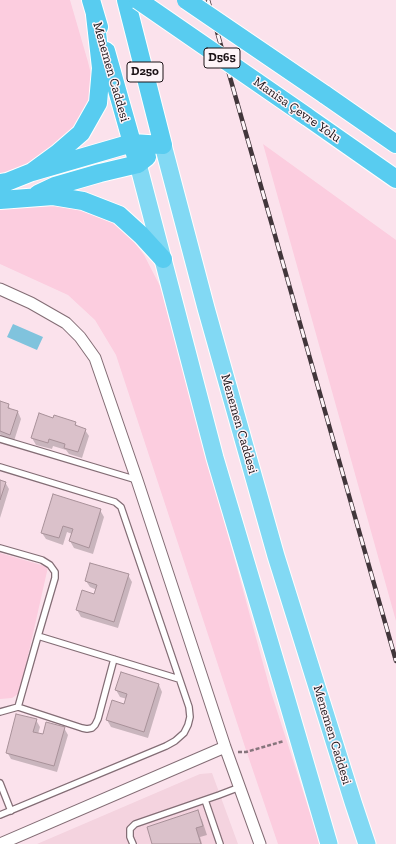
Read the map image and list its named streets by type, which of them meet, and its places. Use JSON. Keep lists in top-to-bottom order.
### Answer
{
  "streets": {
    "highway": [
      "D565",
      "Menemen Caddesi",
      "D250",
      "Manisa Çevre Yolu"
    ]
  },
  "crossings": [
    ["Menemen Caddesi", "D250"]
  ]
}
